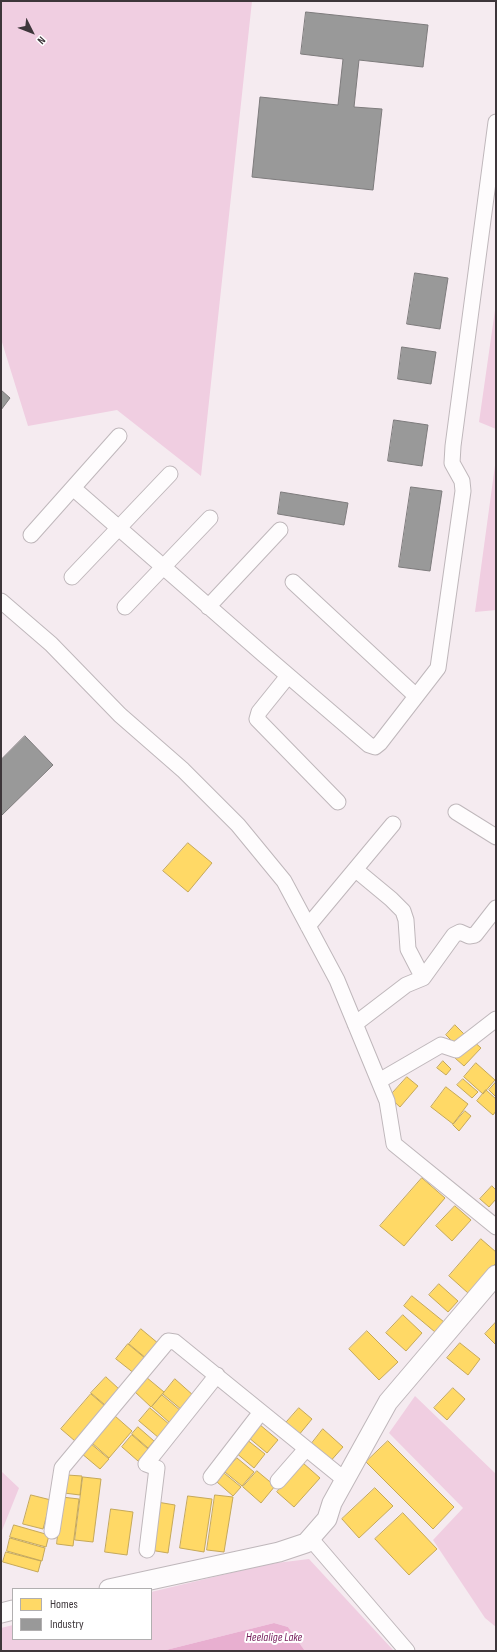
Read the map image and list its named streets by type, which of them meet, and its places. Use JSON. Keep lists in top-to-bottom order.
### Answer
{
  "water": ["Heelalige Lake"],
  "legend": ["Homes", "Industry"],
  "north": "bottom right"
}
